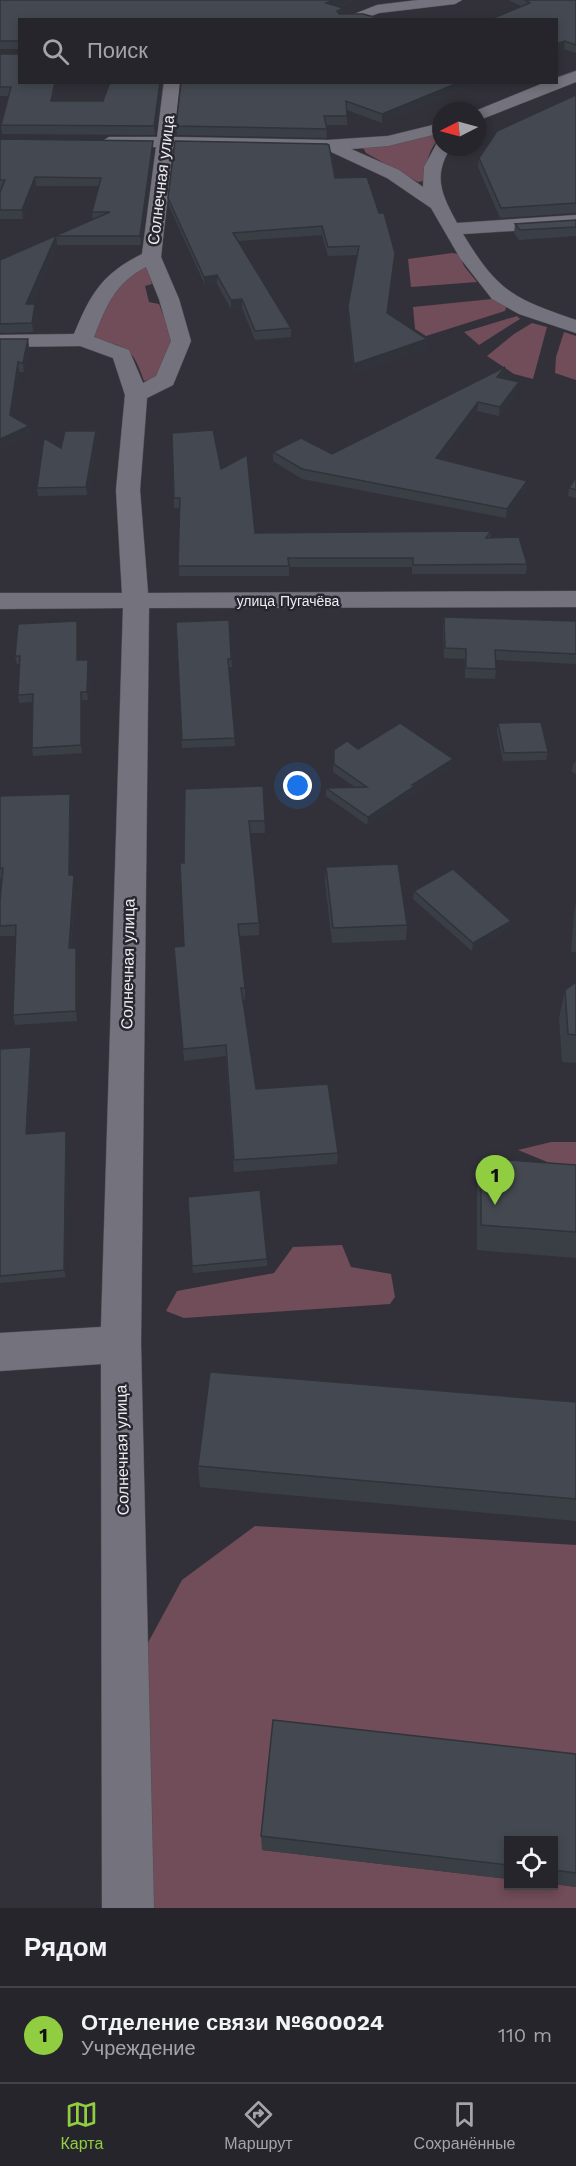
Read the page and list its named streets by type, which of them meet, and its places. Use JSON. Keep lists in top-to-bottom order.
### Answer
{
  "streets": {
    "street": ["Солнечная улица", "улица Пугачёва"]
  },
  "crossings": [
    ["Солнечная улица", "улица Пугачёва"]
  ],
  "north": "left",
  "page": {
    "search": "Поиск",
    "pins": "1",
    "heading": "Рядом",
    "list": [
      {
        "mark": "1",
        "name": "Отделение связи №600024",
        "note": "Учреждение",
        "value": "110 m"
      }
    ],
    "nav": ["Карта", "Маршрут", "Сохранённые"]
  }
}
